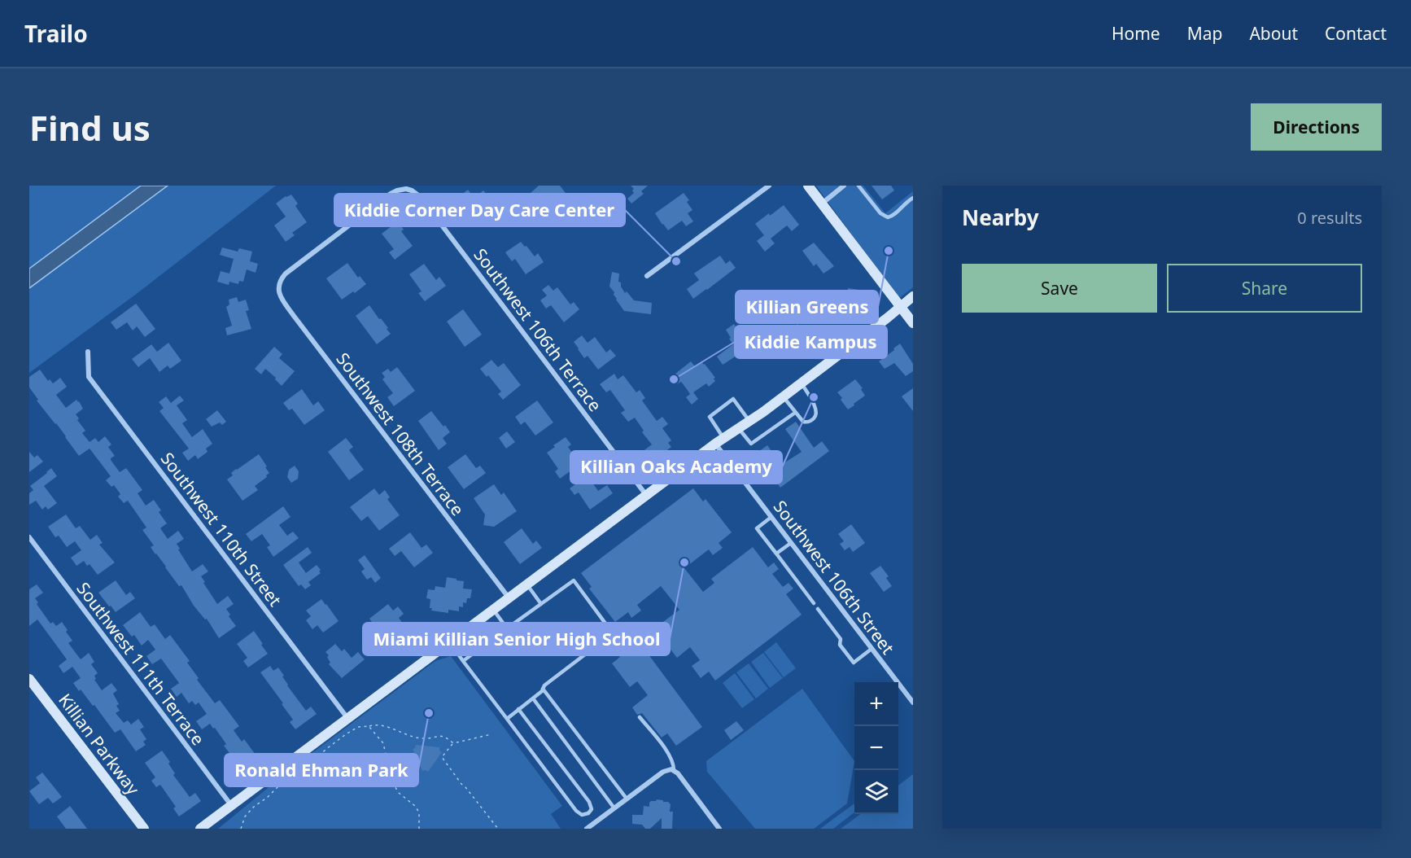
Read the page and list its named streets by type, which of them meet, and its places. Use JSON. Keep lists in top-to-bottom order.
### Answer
{
  "streets": {
    "street": [
      "Southwest 106th Terrace",
      "Southwest 108th Terrace",
      "Southwest 110th Street",
      "Southwest 106th Street",
      "Southwest 111th Terrace",
      "Killian Parkway"
    ]
  },
  "crossings": [
    ["Southwest 106th Terrace", "Southwest 108th Terrace"]
  ],
  "places": [
    "Killian Greens",
    "Kiddie Corner Day Care Center",
    "Kiddie Kampus",
    "Killian Oaks Academy",
    "Miami Killian Senior High School",
    "Ronald Ehman Park"
  ],
  "page": {
    "header": "Trailo",
    "nav": [
      "Home",
      "Map",
      "About",
      "Contact"
    ],
    "buttons": [
      "Directions",
      ["Save", "Share"]
    ],
    "title": "Find us",
    "heading": ["Nearby", "0 results"],
    "map_buttons": ["+", "−"]
  }
}
